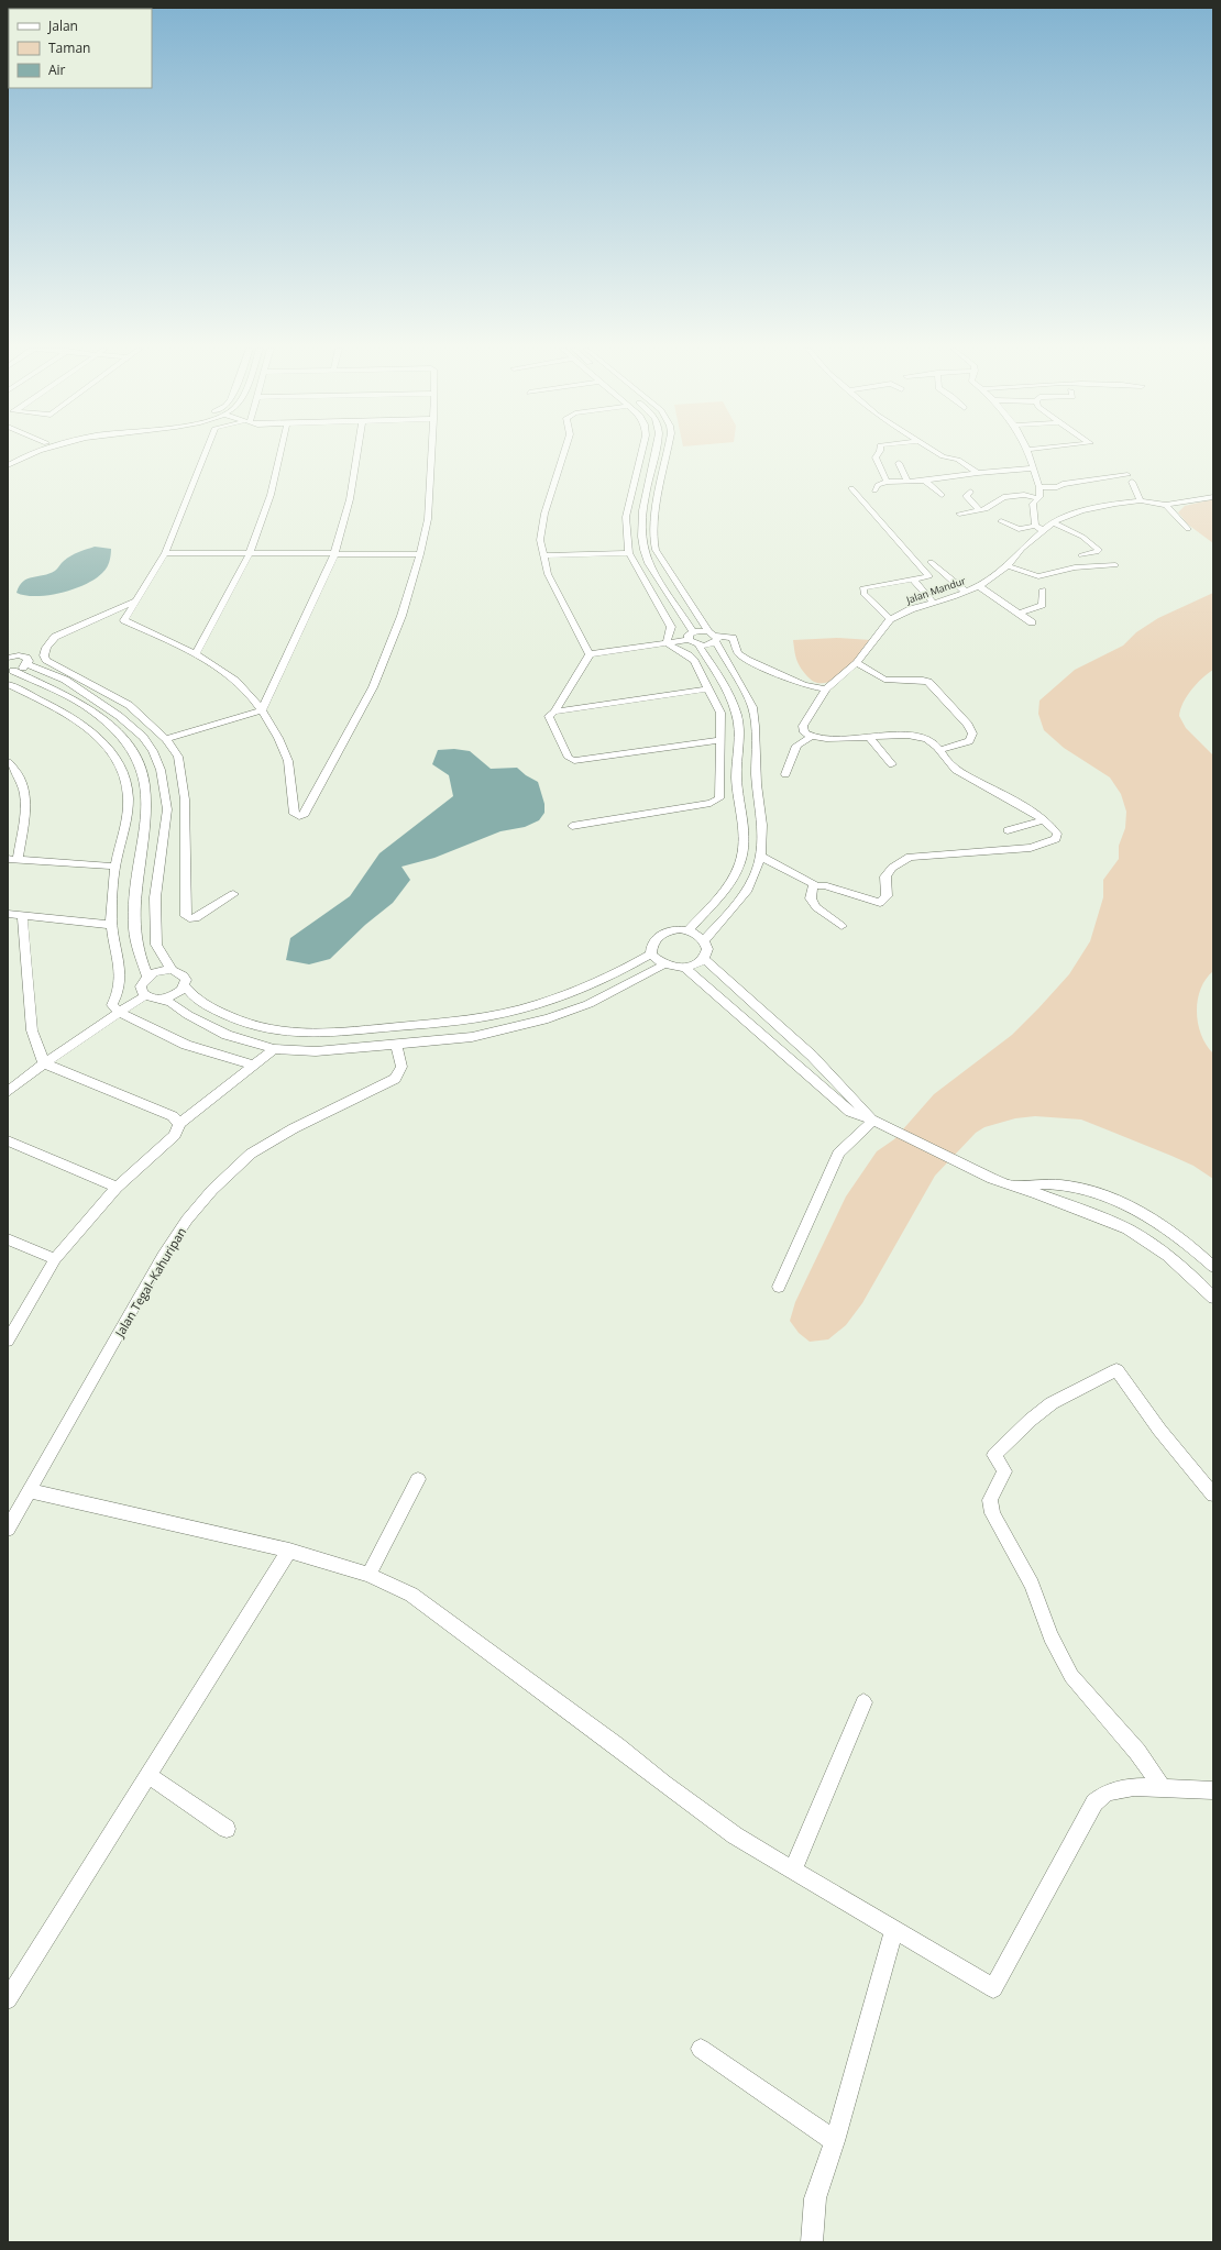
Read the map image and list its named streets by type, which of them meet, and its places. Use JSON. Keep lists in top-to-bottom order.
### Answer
{
  "streets": {
    "street": ["Jalan Mandur", "Jalan Tegal–Kahuripan"]
  },
  "legend": ["Jalan", "Taman", "Air"]
}
